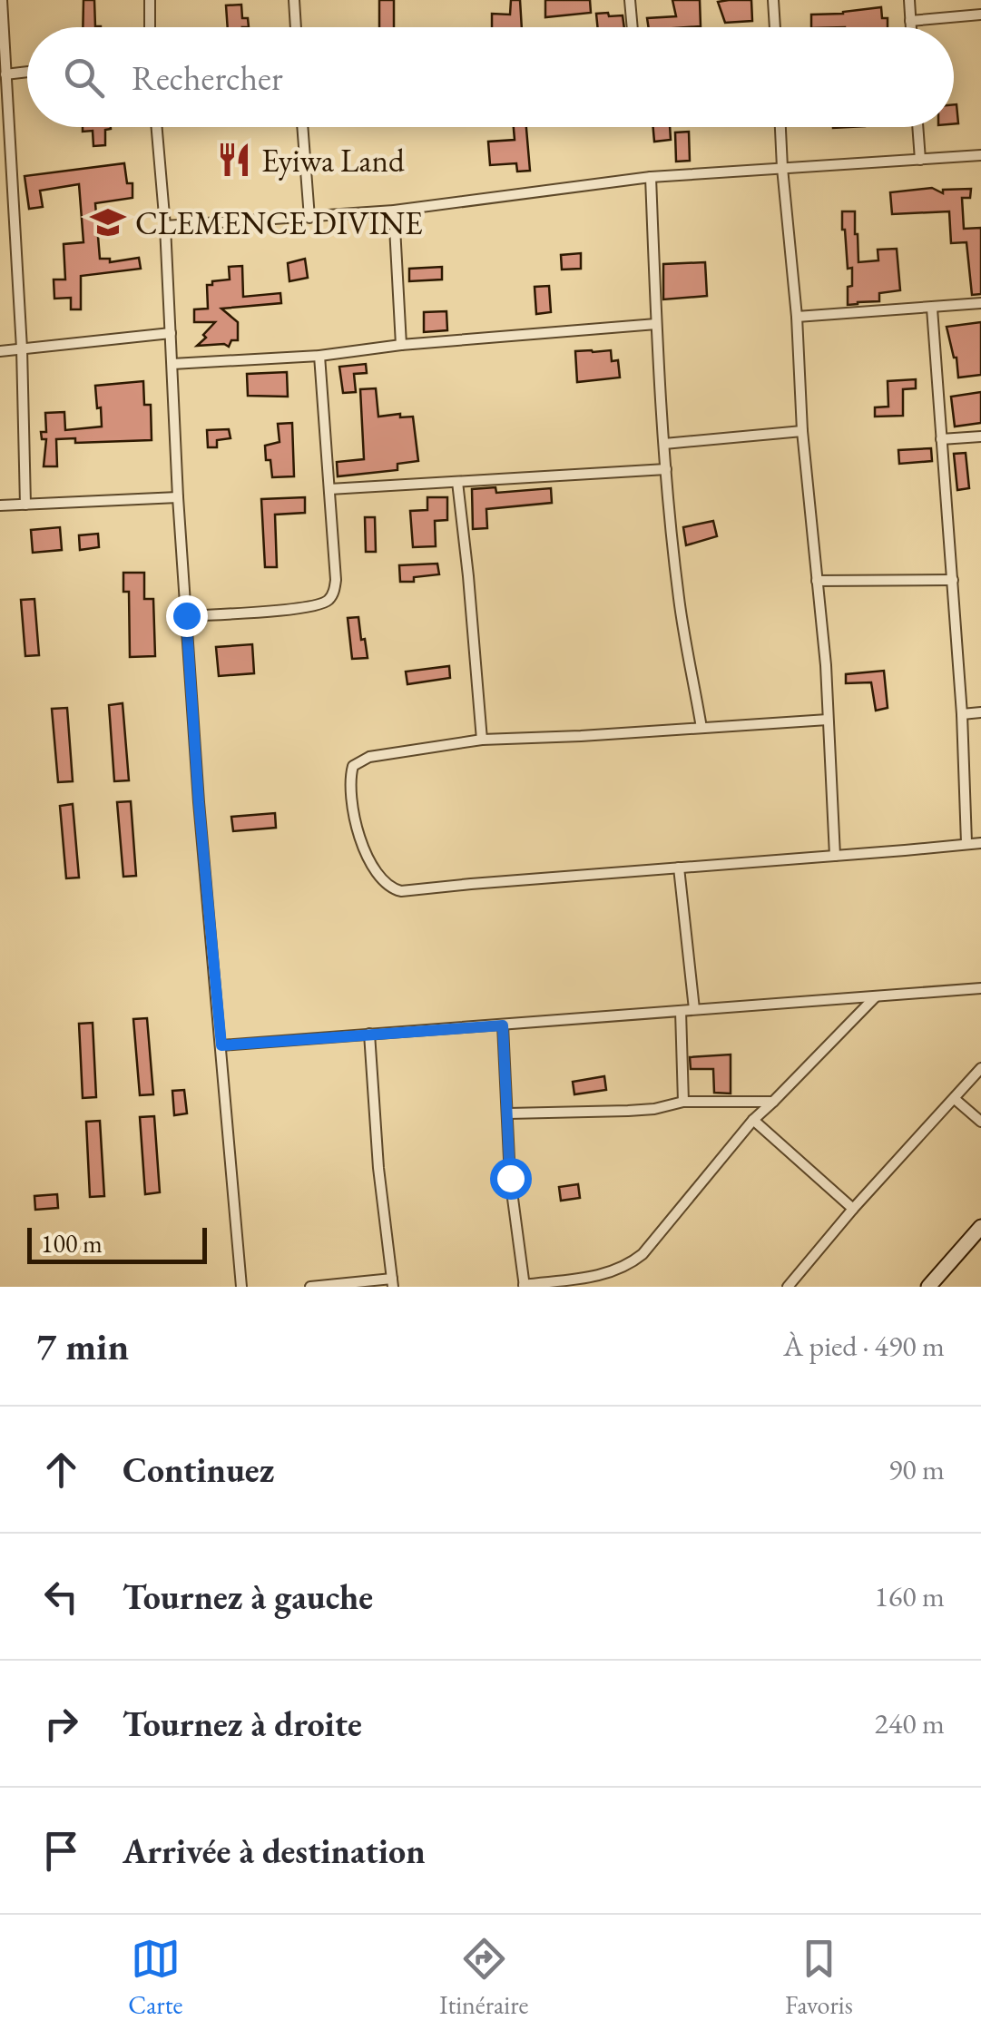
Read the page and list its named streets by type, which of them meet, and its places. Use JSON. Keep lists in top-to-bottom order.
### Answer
{
  "places": {
    "restaurant": ["Eyiwa Land"],
    "school or university": ["CLEMENCE DIVINE"]
  },
  "scale_bar": "100 m",
  "page": {
    "search": "Rechercher",
    "scale": "100 m",
    "heading": ["7 min", "À pied · 490 m"],
    "list": [
      ["Continuez", "90 m"],
      ["Tournez à gauche", "160 m"],
      ["Tournez à droite", "240 m"],
      "Arrivée à destination"
    ],
    "nav": ["Carte", "Itinéraire", "Favoris"]
  }
}
